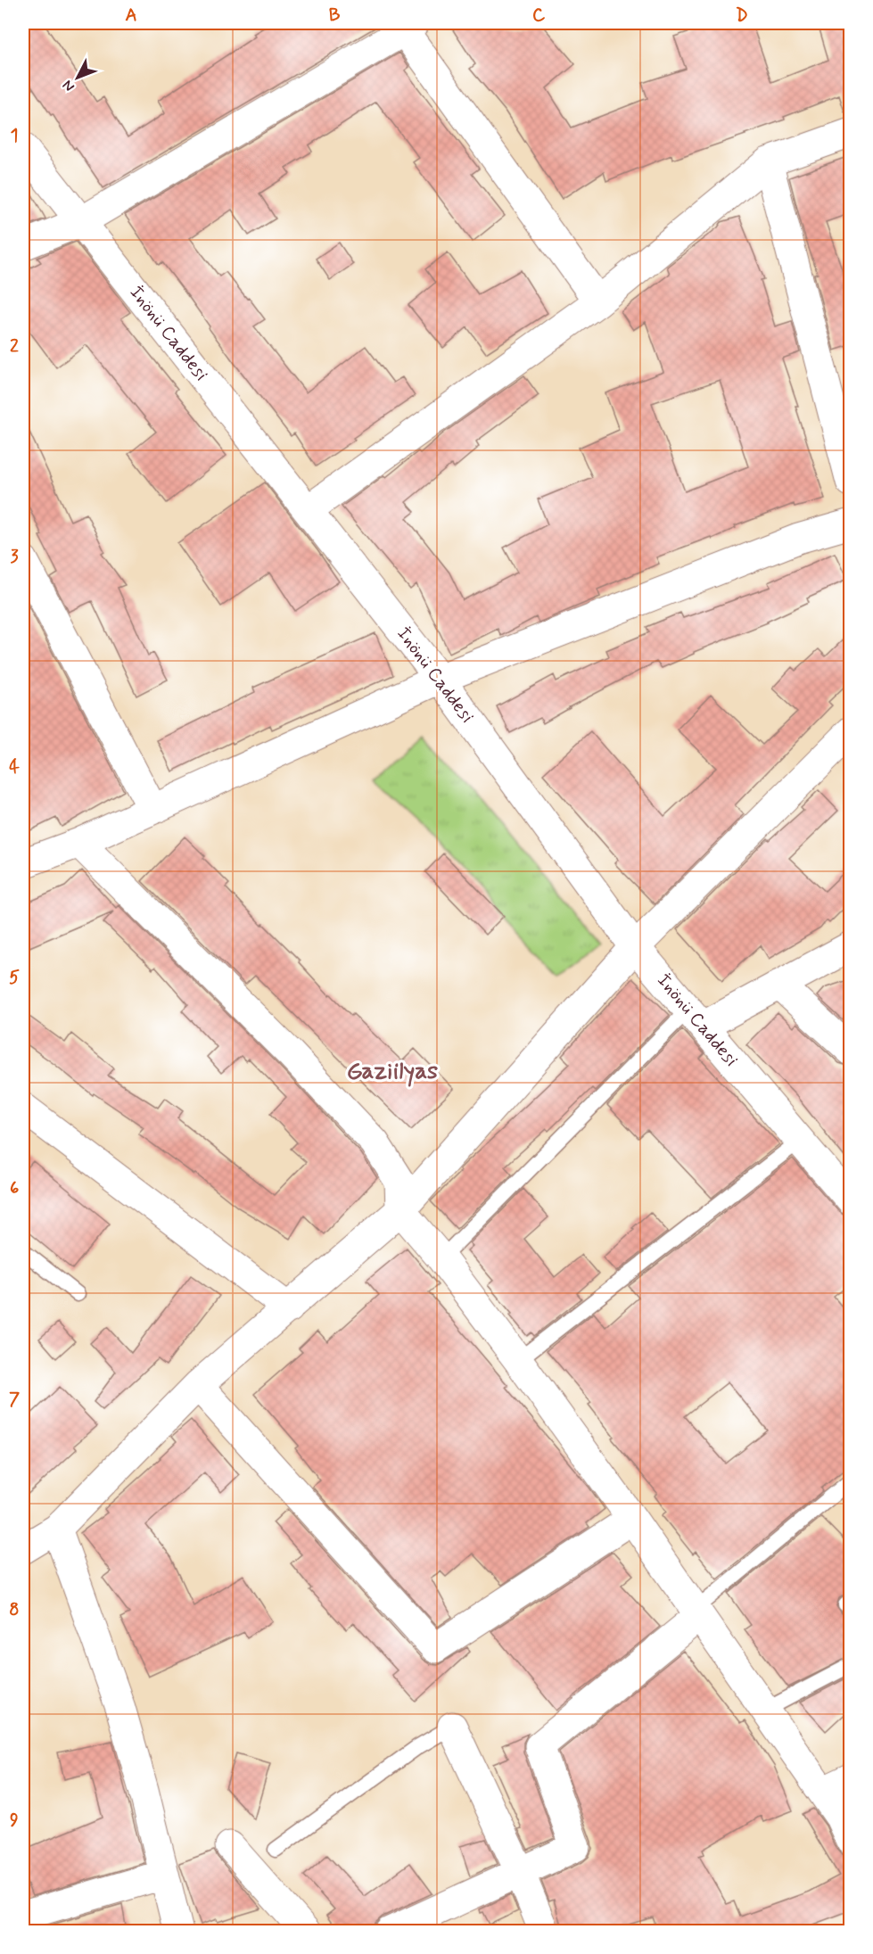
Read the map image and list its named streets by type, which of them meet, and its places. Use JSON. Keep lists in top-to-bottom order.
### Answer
{
  "streets": {
    "street": ["İnönü Caddesi"]
  },
  "districts": ["Gaziilyas"],
  "north": "bottom left",
  "grid": {
    "columns": [
      "A",
      "B",
      "C",
      "D"
    ],
    "rows": [
      "1",
      "2",
      "3",
      "4",
      "5",
      "6",
      "7",
      "8",
      "9"
    ]
  }
}
